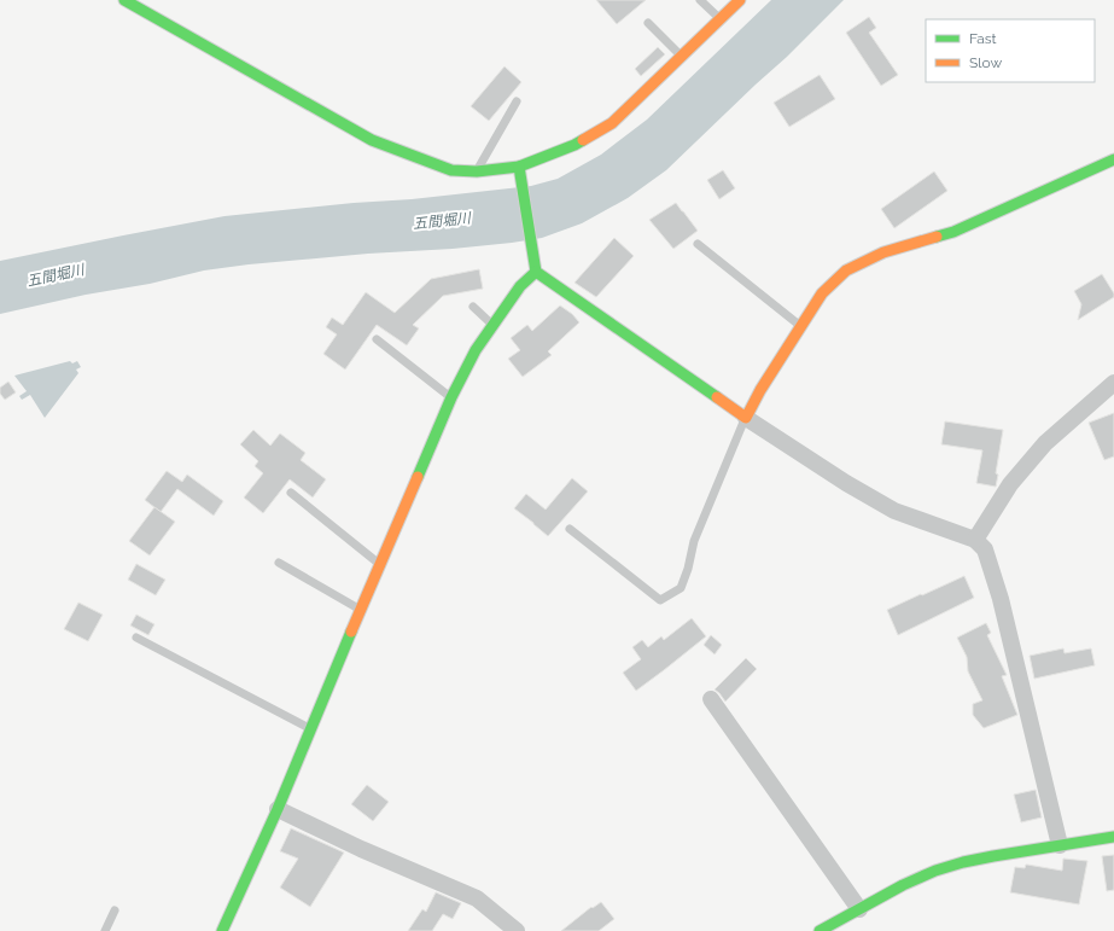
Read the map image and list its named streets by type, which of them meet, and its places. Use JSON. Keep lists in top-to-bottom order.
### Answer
{
  "water": ["五間堀川"],
  "legend": ["Fast", "Slow"]
}
